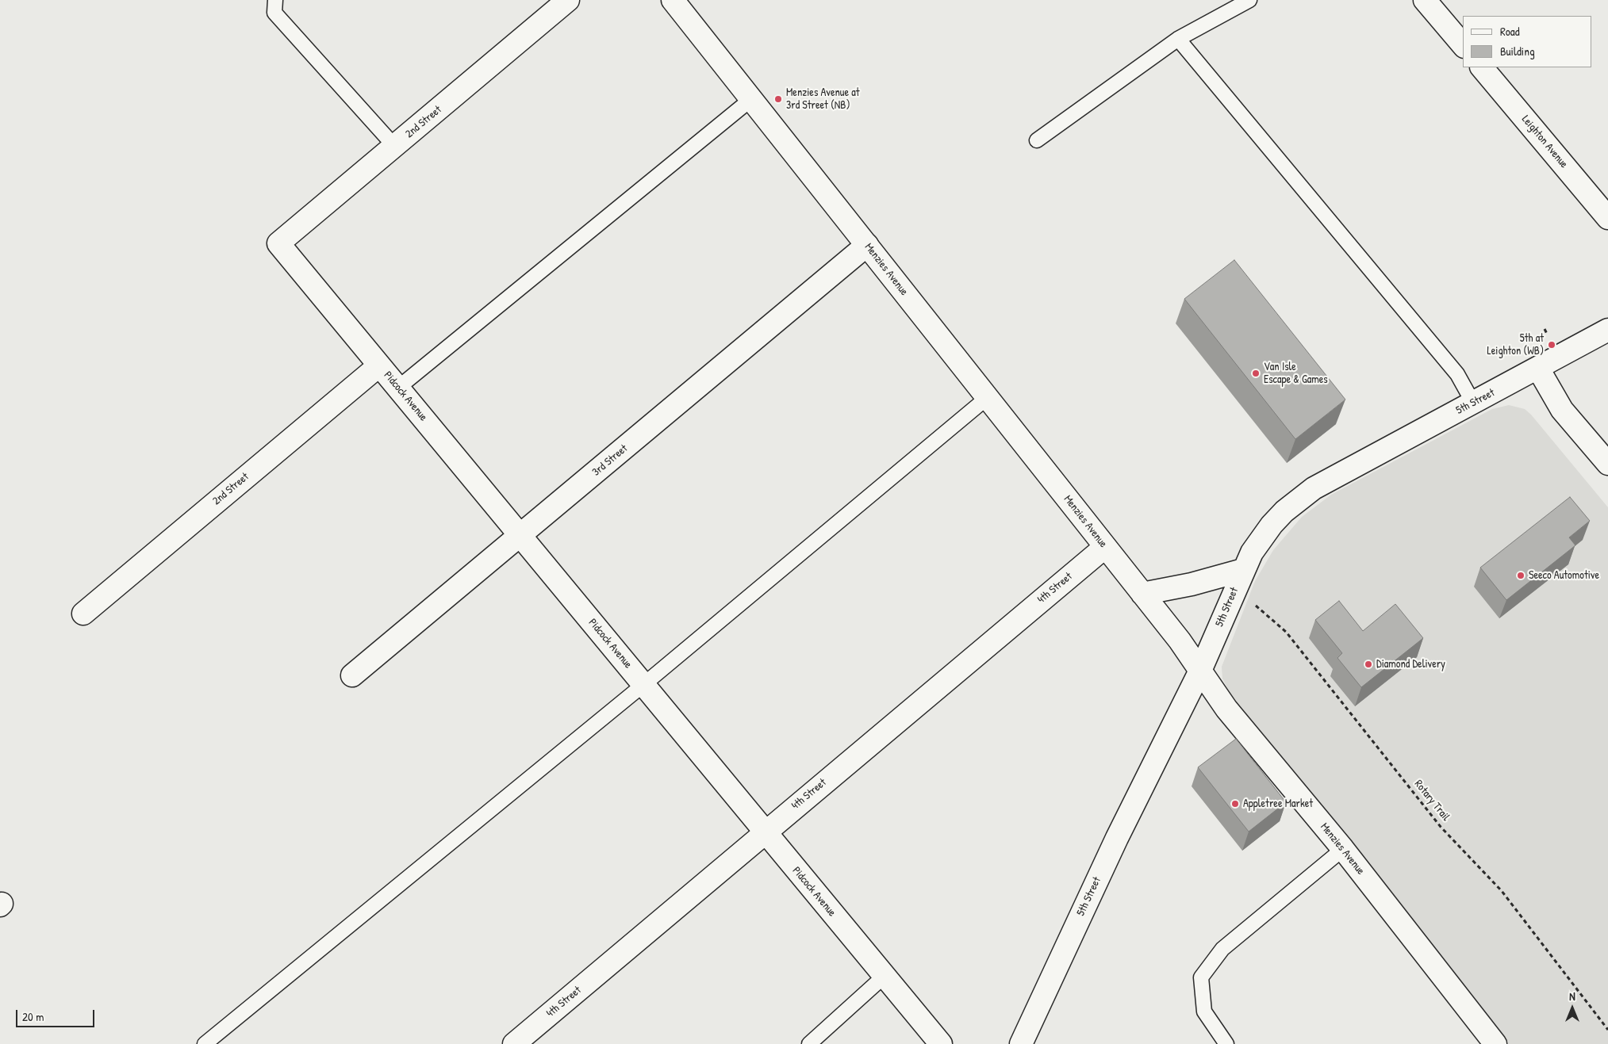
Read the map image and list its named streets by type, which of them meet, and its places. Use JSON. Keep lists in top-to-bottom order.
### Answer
{
  "streets": {
    "street": [
      "2nd Street",
      "Leighton Avenue",
      "Menzies Avenue",
      "Pidcock Avenue",
      "5th Street",
      "3rd Street",
      "4th Street"
    ],
    "path": ["Rotary Trail"]
  },
  "crossings": [
    ["2nd Street", "Pidcock Avenue"],
    ["Menzies Avenue", "5th Street"],
    ["Menzies Avenue", "3rd Street"],
    ["Menzies Avenue", "4th Street"],
    ["Pidcock Avenue", "3rd Street"],
    ["Pidcock Avenue", "4th Street"],
    ["5th Street", "Rotary Trail"]
  ],
  "places": [
    "Menzies Avenue at 3rd Street (NB)",
    "5th at Leighton (WB)",
    "Van Isle Escape & Games",
    "Seeco Automotive",
    "Diamond Delivery",
    "Appletree Market"
  ],
  "legend": ["Road", "Building"],
  "scale_bar": "20 m",
  "north": "top"
}
